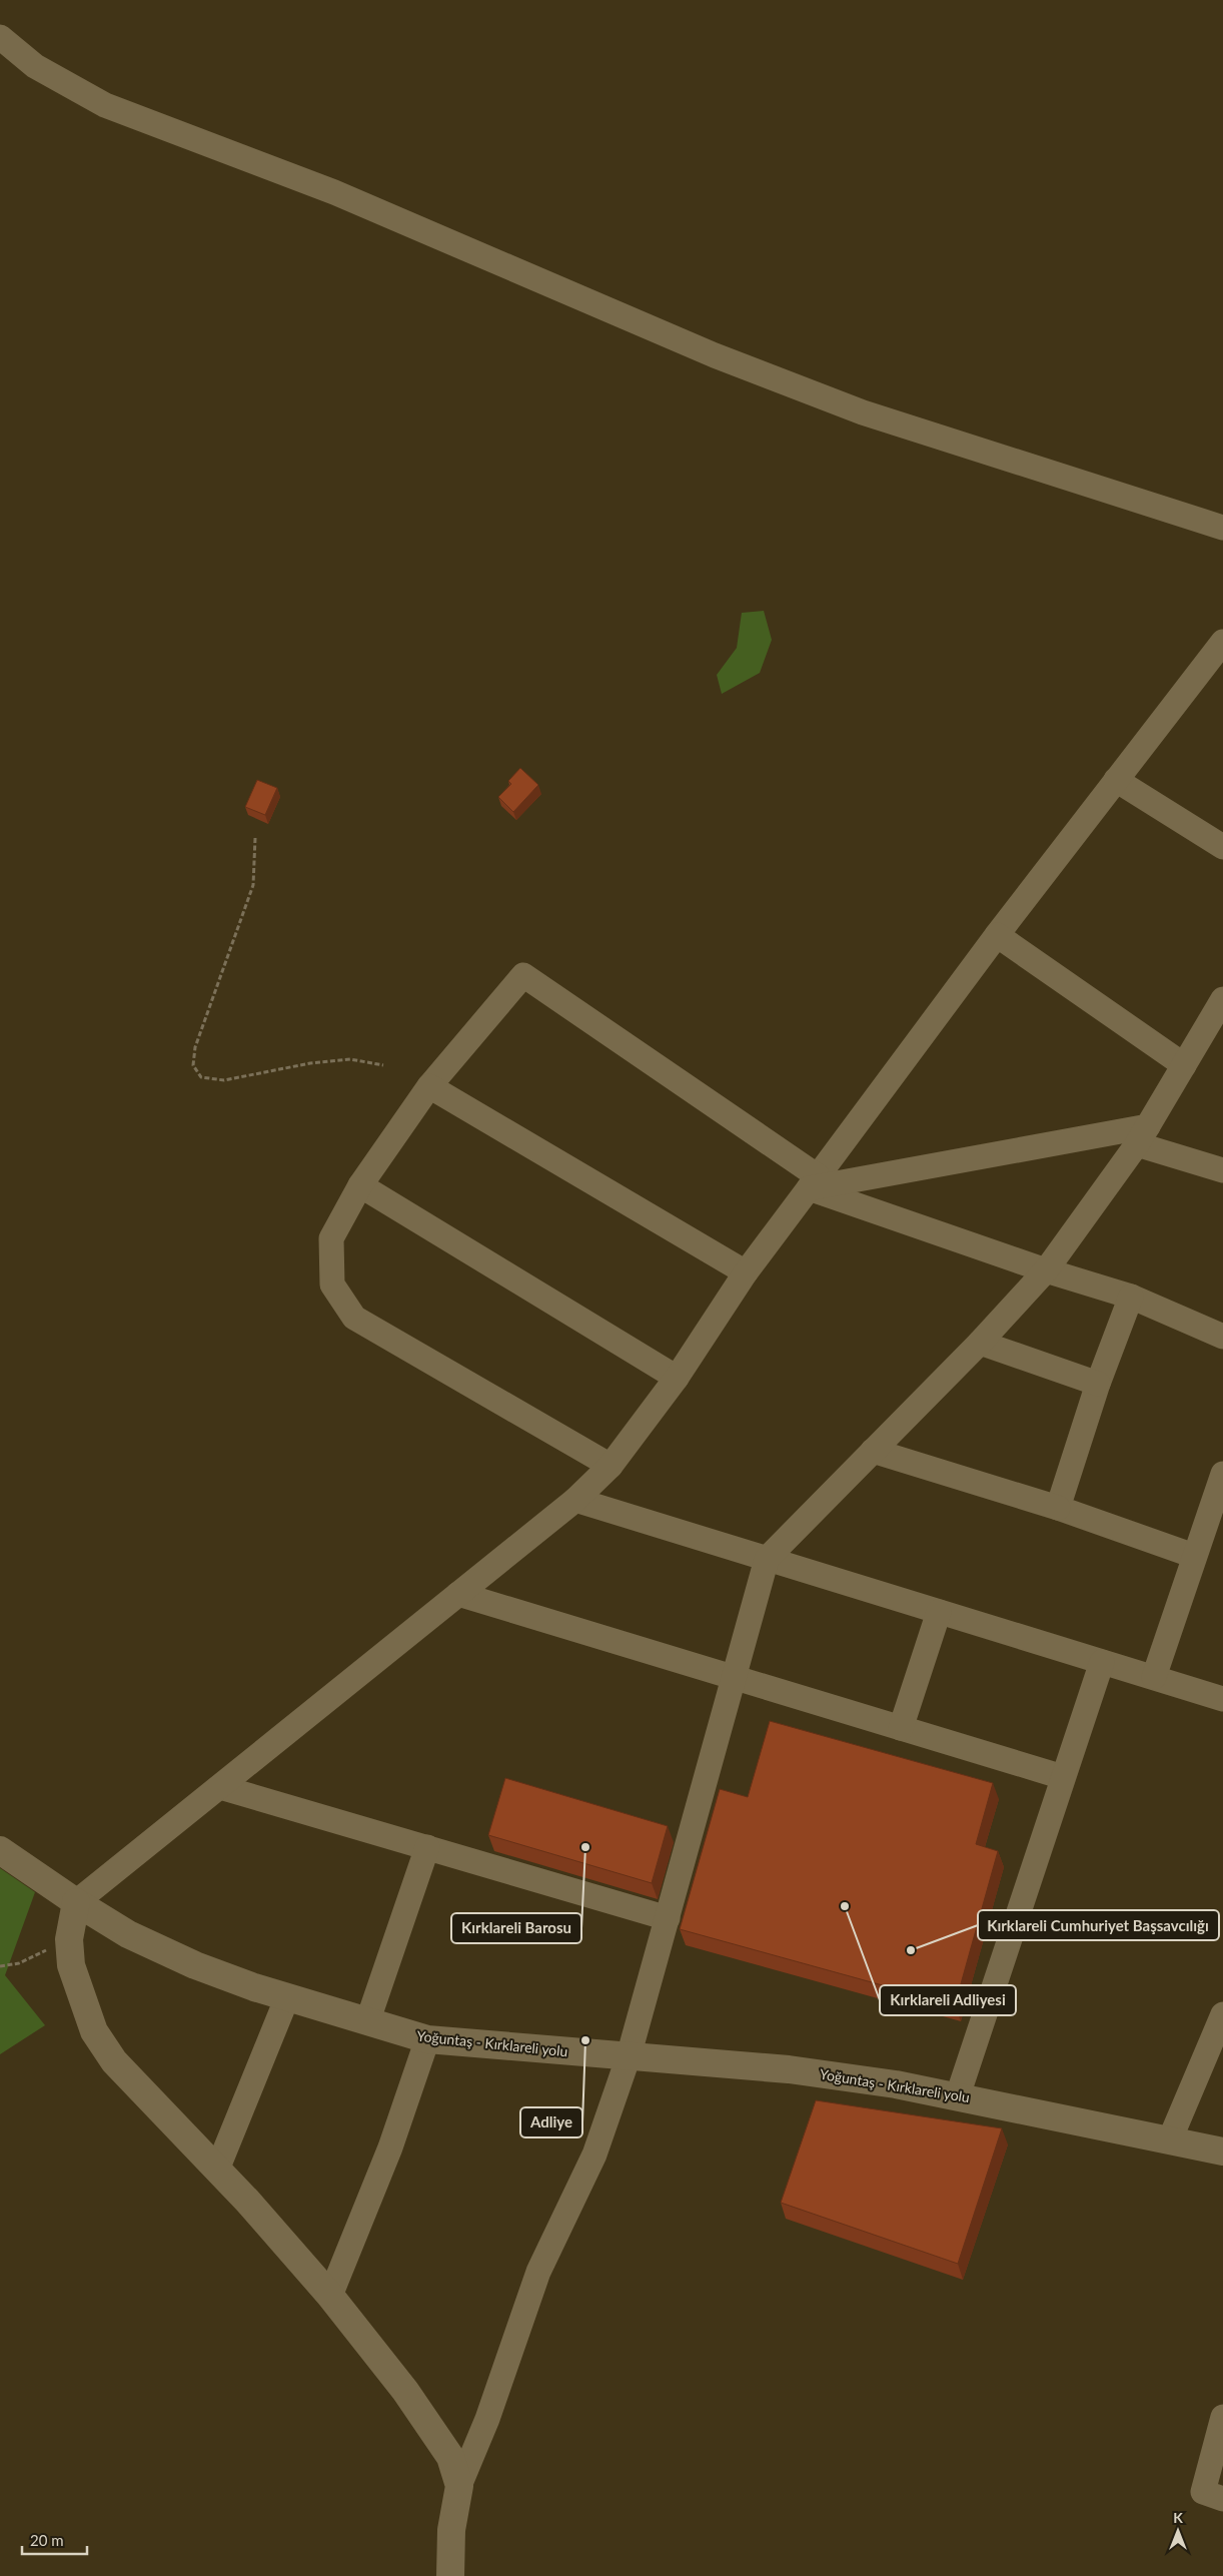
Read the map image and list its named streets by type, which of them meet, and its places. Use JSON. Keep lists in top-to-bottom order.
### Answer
{
  "streets": {
    "street": ["Yoğuntaş - Kırklareli yolu"]
  },
  "places": [
    "Kırklareli Barosu",
    "Kırklareli Adliyesi",
    "Kırklareli Cumhuriyet Başsavcılığı",
    "Adliye"
  ],
  "scale_bar": "20 m",
  "north": "top"
}
